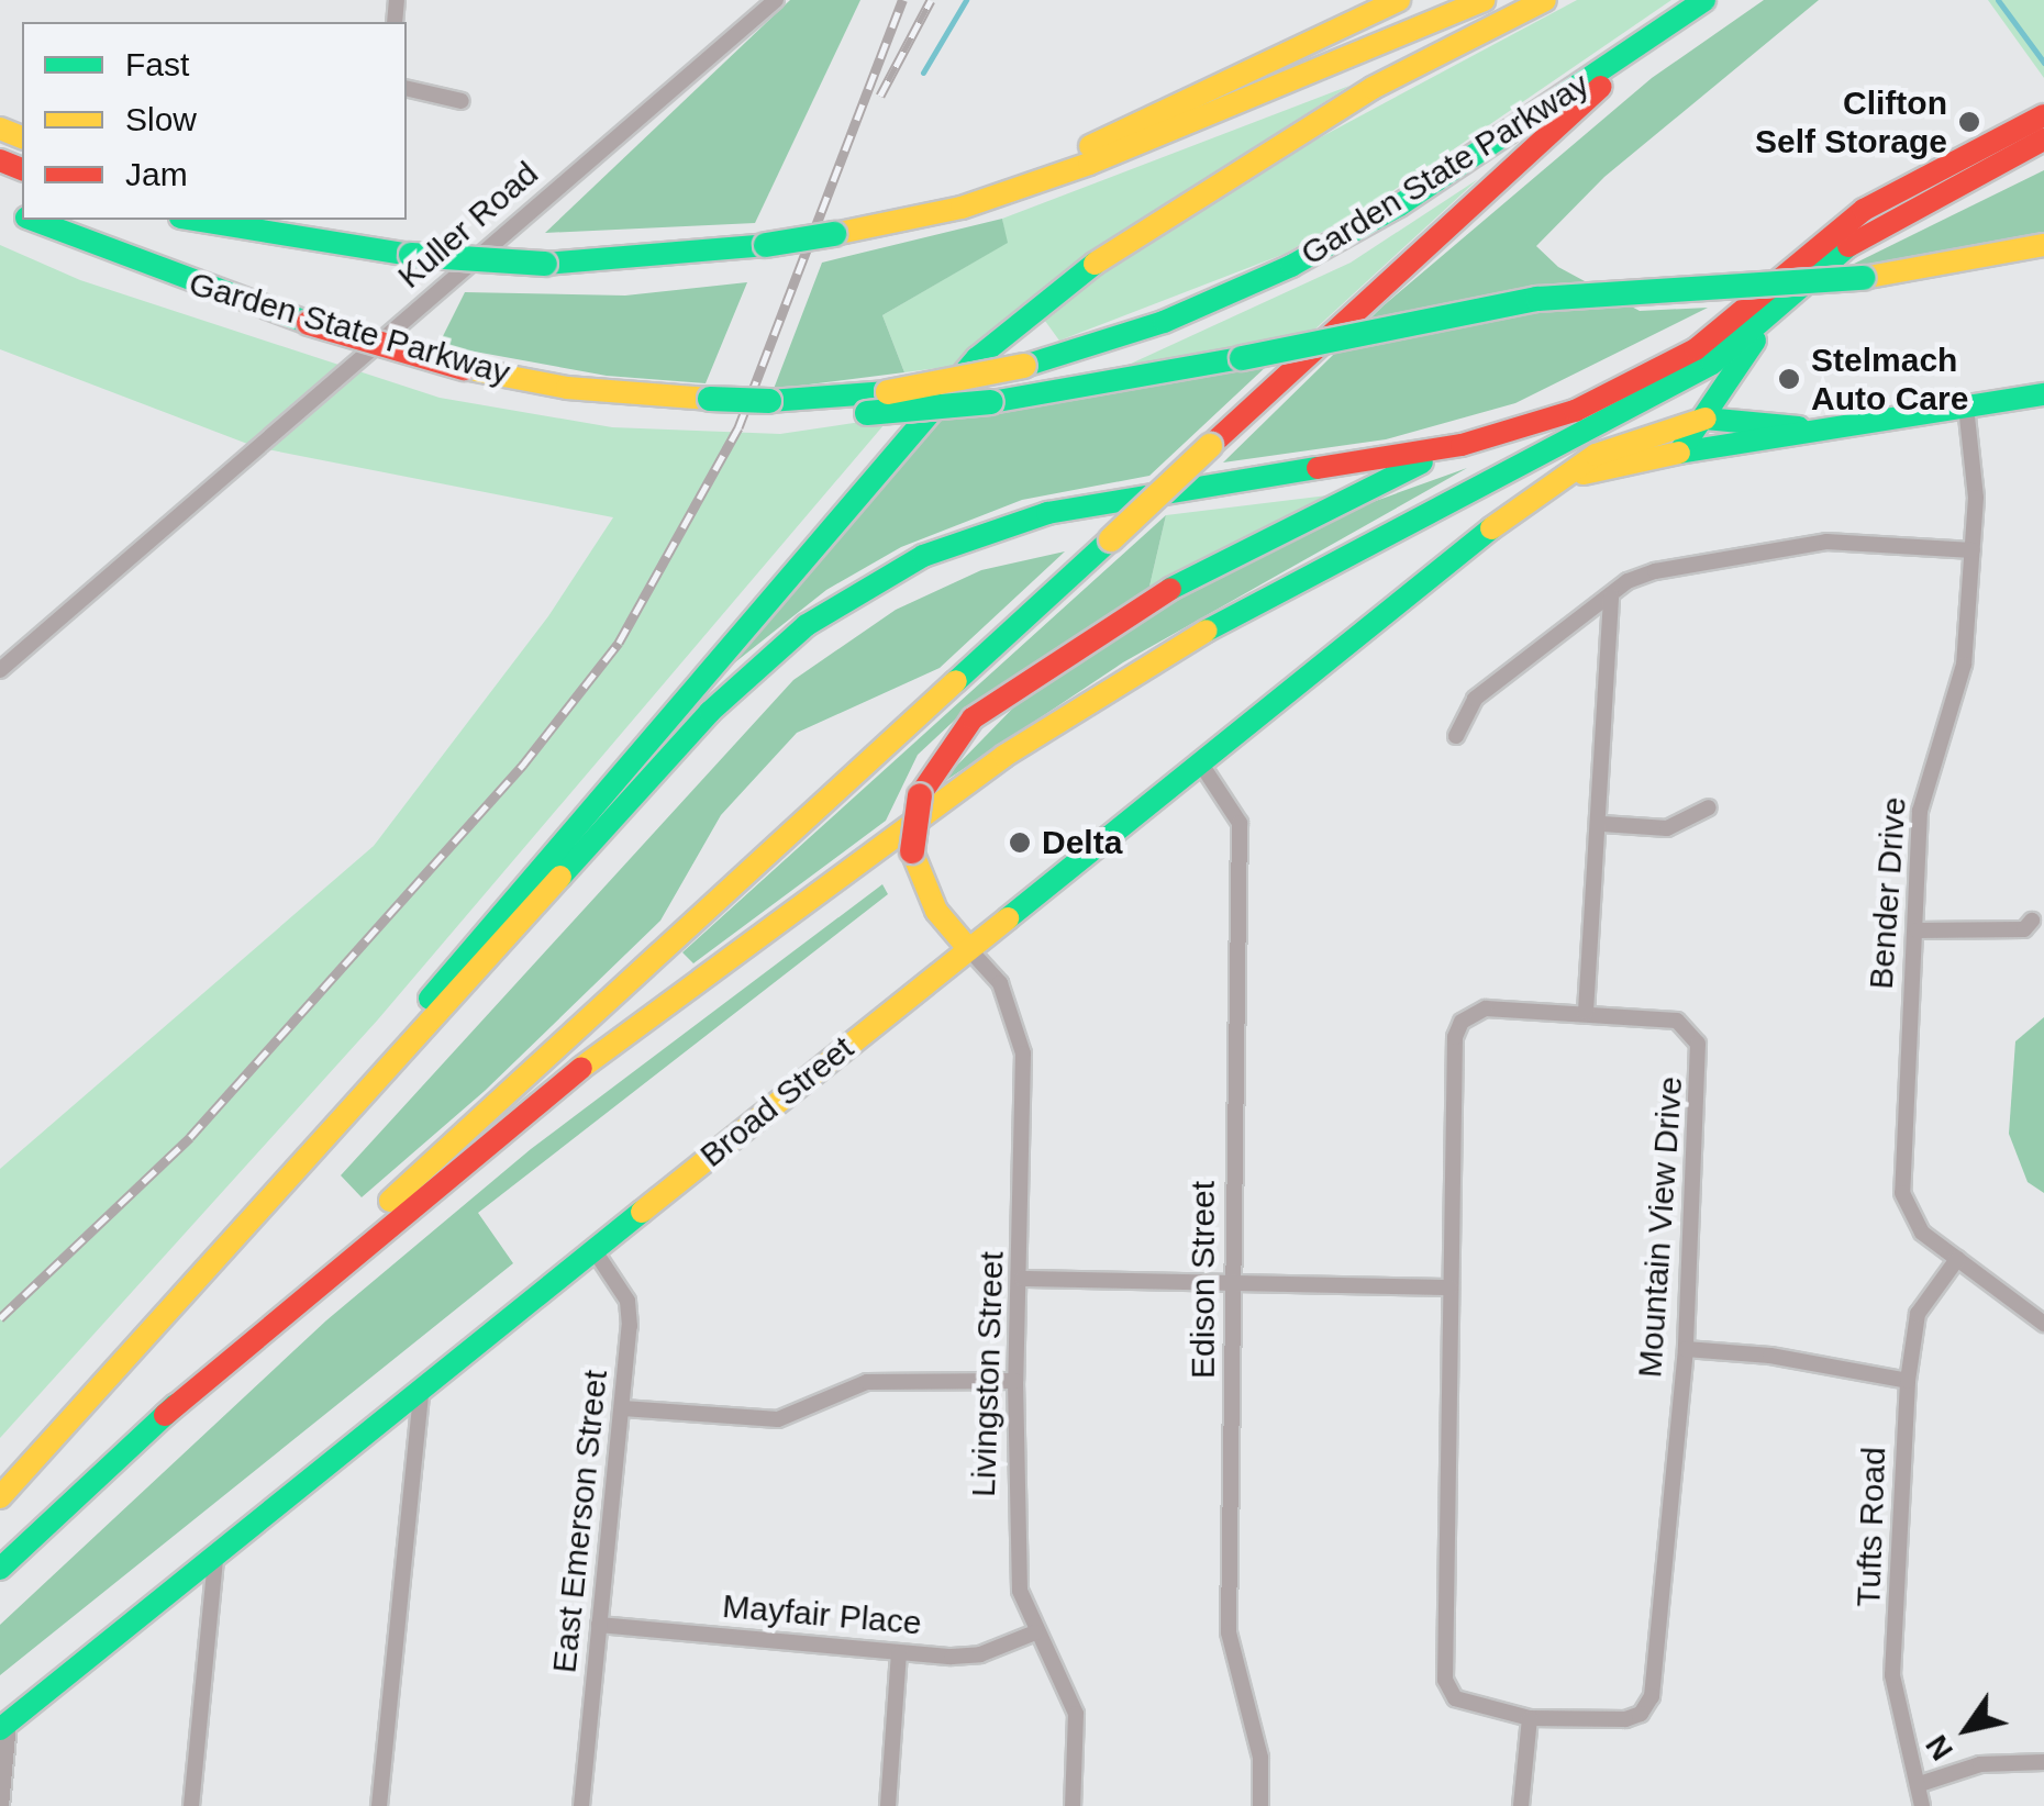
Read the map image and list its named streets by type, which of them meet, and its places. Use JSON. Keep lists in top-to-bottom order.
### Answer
{
  "streets": {
    "main road": ["Garden State Parkway", "Broad Street"],
    "street": [
      "Kuller Road",
      "Bender Drive",
      "Mountain View Drive",
      "Edison Street",
      "Livingston Street",
      "East Emerson Street",
      "Tufts Road",
      "Mayfair Place"
    ]
  },
  "crossings": [
    ["Bender Drive", "Tufts Road"],
    ["Broad Street", "Edison Street"],
    ["Broad Street", "Livingston Street"],
    ["Broad Street", "East Emerson Street"],
    ["Livingston Street", "Mayfair Place"],
    ["East Emerson Street", "Mayfair Place"]
  ],
  "places": ["Clifton Self Storage", "Stelmach Auto Care", "Delta"],
  "legend": ["Fast", "Slow", "Jam"],
  "north": "bottom left"
}
